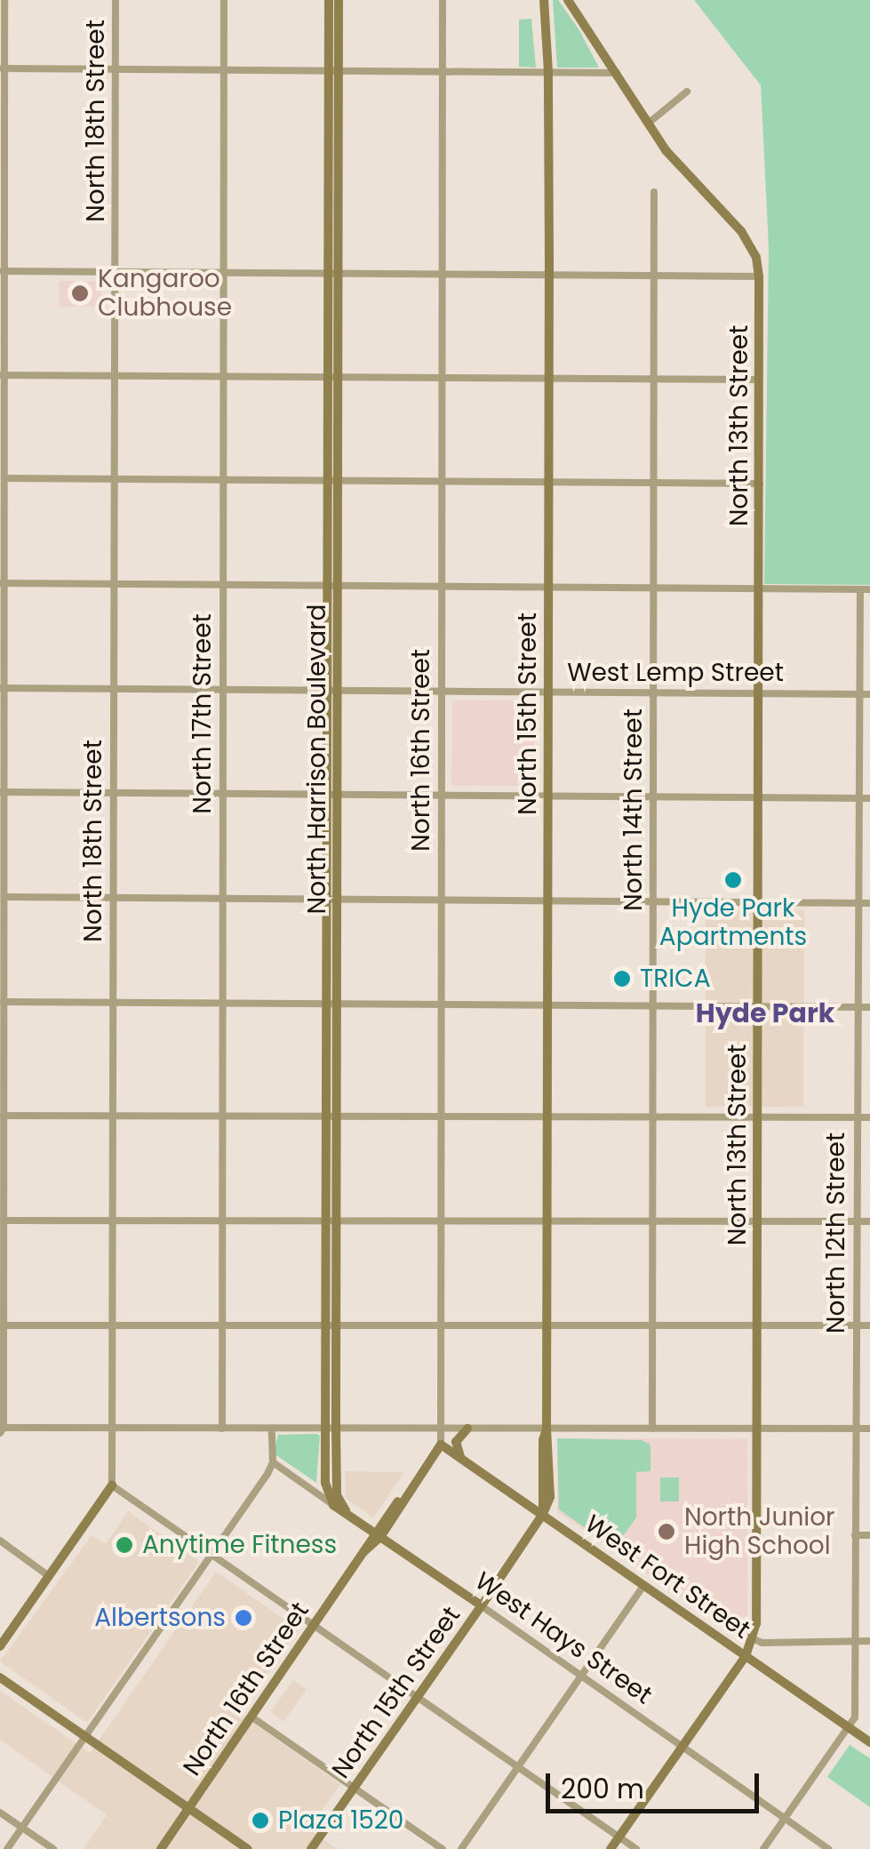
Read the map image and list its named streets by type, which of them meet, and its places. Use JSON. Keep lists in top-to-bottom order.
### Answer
{
  "streets": {
    "street": [
      "North 18th Street",
      "North 13th Street",
      "West Lemp Street",
      "North 17th Street",
      "North 15th Street",
      "North 16th Street",
      "North Harrison Boulevard",
      "North 14th Street",
      "North 12th Street",
      "West Fort Street",
      "West Hays Street"
    ]
  },
  "crossings": [
    ["North 18th Street", "West Lemp Street"],
    ["North 13th Street", "West Lemp Street"],
    ["North 13th Street", "West Fort Street"],
    ["North 13th Street", "West Hays Street"],
    ["West Lemp Street", "North 17th Street"],
    ["West Lemp Street", "North 15th Street"],
    ["West Lemp Street", "North 16th Street"],
    ["West Lemp Street", "North Harrison Boulevard"],
    ["West Lemp Street", "North 14th Street"],
    ["West Lemp Street", "North 12th Street"],
    ["North 15th Street", "West Fort Street"],
    ["North 15th Street", "West Hays Street"],
    ["North 16th Street", "West Fort Street"],
    ["North 16th Street", "West Hays Street"],
    ["North Harrison Boulevard", "West Hays Street"],
    ["North 12th Street", "West Fort Street"],
    ["North 12th Street", "West Hays Street"]
  ],
  "districts": ["Hyde Park"],
  "places": [
    "Kangaroo Clubhouse",
    "Hyde Park Apartments",
    "TRICA",
    "North Junior High School",
    "Anytime Fitness",
    "Albertsons",
    "Plaza 1520"
  ],
  "scale_bar": "200 m"
}
